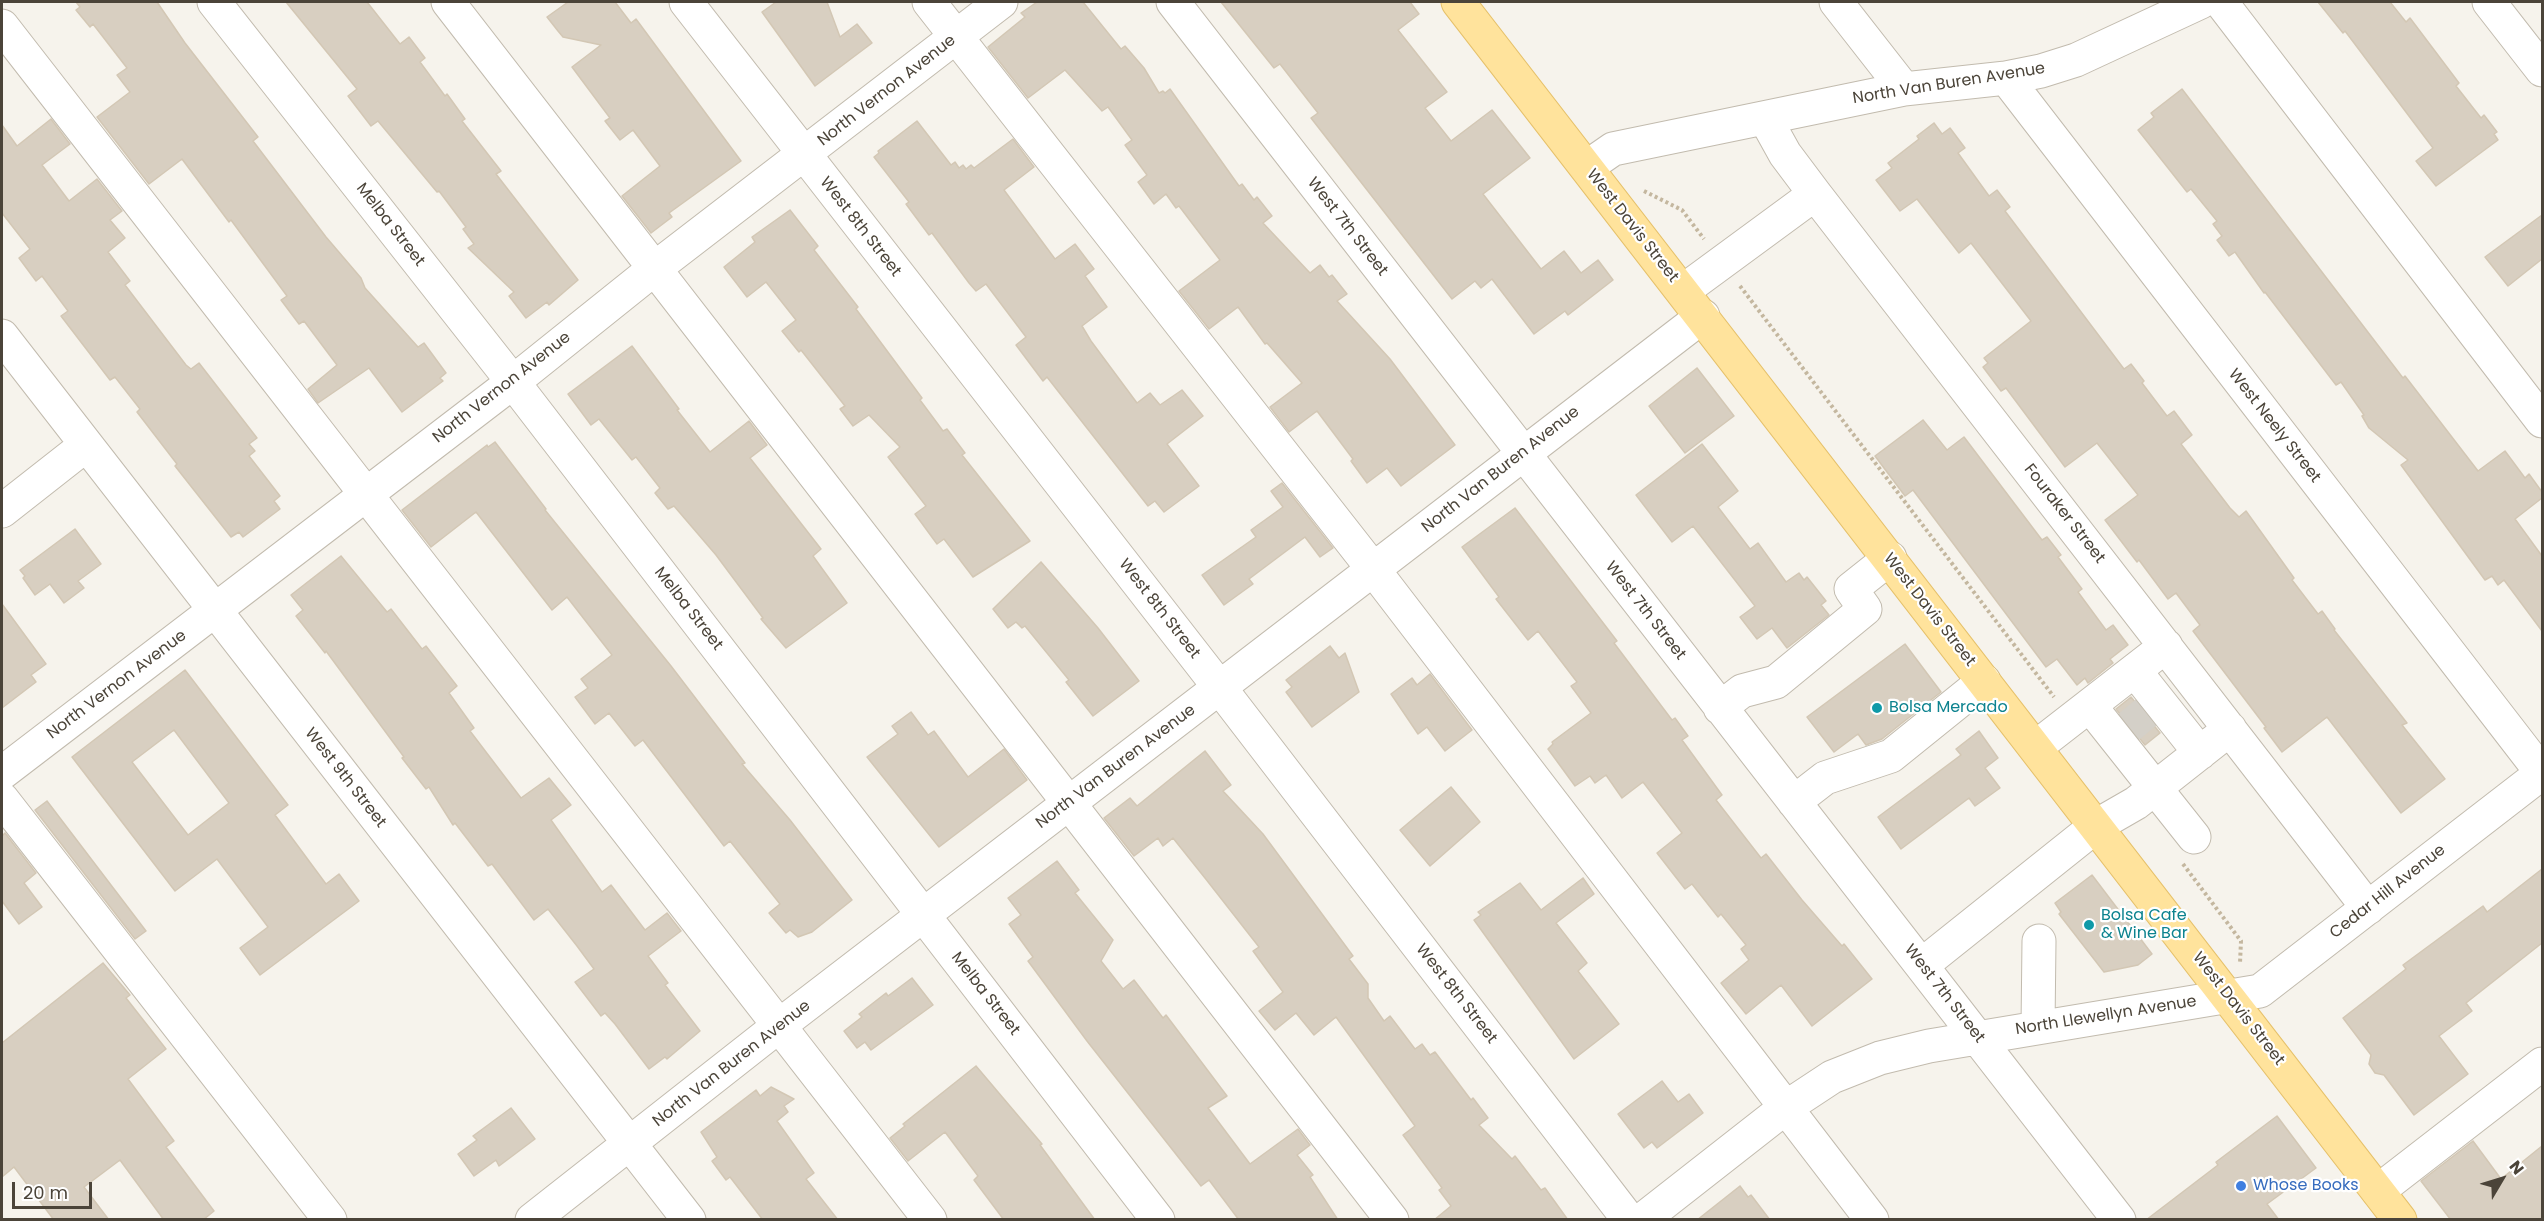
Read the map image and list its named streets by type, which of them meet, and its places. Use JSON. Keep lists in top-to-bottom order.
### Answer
{
  "streets": {
    "main road": ["West Davis Street"],
    "street": [
      "North Van Buren Avenue",
      "North Vernon Avenue",
      "Melba Street",
      "West 8th Street",
      "West 7th Street",
      "West Neely Street",
      "Fouraker Street",
      "West 9th Street",
      "Cedar Hill Avenue",
      "North Llewellyn Avenue"
    ]
  },
  "crossings": [
    ["North Van Buren Avenue", "Melba Street"],
    ["North Van Buren Avenue", "West Davis Street"],
    ["North Van Buren Avenue", "West 8th Street"],
    ["North Van Buren Avenue", "West 7th Street"],
    ["North Van Buren Avenue", "West Neely Street"],
    ["North Van Buren Avenue", "Fouraker Street"],
    ["North Van Buren Avenue", "West 9th Street"],
    ["North Vernon Avenue", "Melba Street"],
    ["North Vernon Avenue", "West 8th Street"],
    ["North Vernon Avenue", "West 9th Street"],
    ["West Davis Street", "Cedar Hill Avenue"],
    ["West Davis Street", "North Llewellyn Avenue"],
    ["West 7th Street", "North Llewellyn Avenue"],
    ["West Neely Street", "Cedar Hill Avenue"],
    ["Fouraker Street", "Cedar Hill Avenue"],
    ["Cedar Hill Avenue", "North Llewellyn Avenue"]
  ],
  "places": ["Bolsa Mercado", "Bolsa Cafe & Wine Bar", "Whose Books"],
  "scale_bar": "20 m",
  "north": "top right"
}
